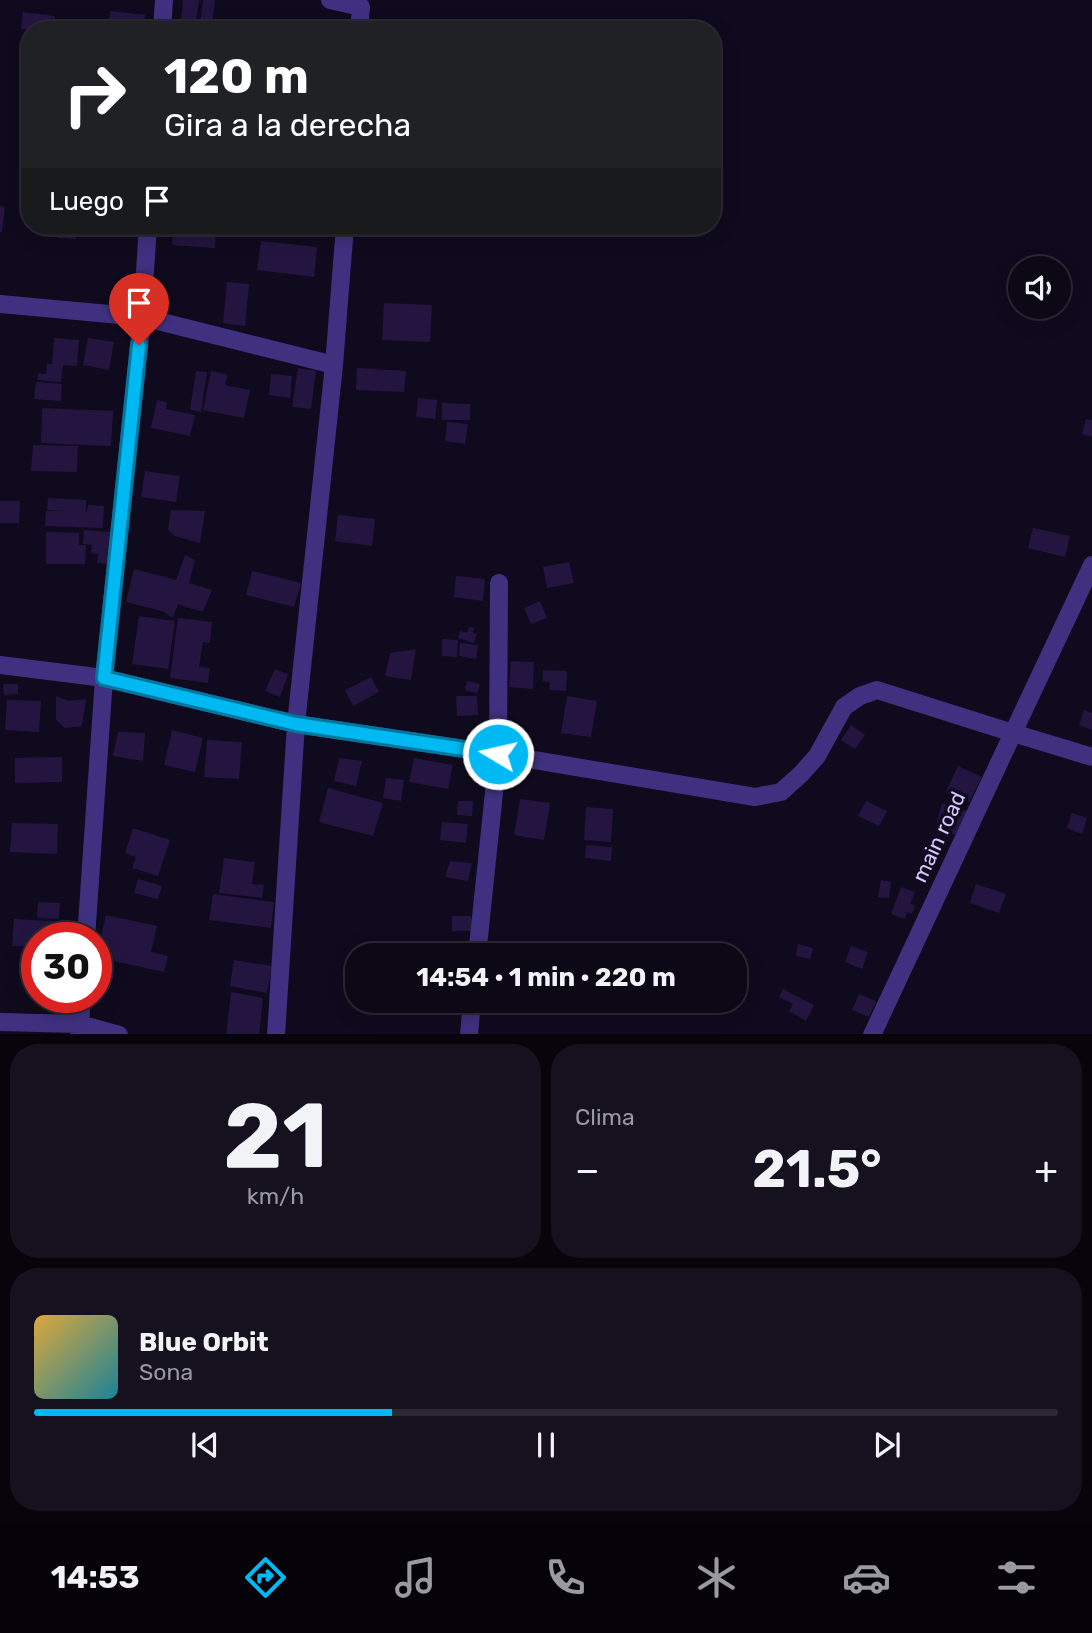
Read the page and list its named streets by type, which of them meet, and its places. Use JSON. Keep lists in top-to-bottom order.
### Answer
{
  "streets": {
    "street": ["main road"]
  },
  "page": {
    "turn": ["120 m", "Gira a la derecha"],
    "then": "Luego",
    "limit": "30",
    "trip": "14:54 · 1 min · 220 m",
    "tile": [
      ["21", "km/h"],
      "Clima"
    ],
    "heat": ["−", "21.5°", "+"],
    "song": ["Blue Orbit", "Sona"],
    "tabs": "14:53"
  }
}
